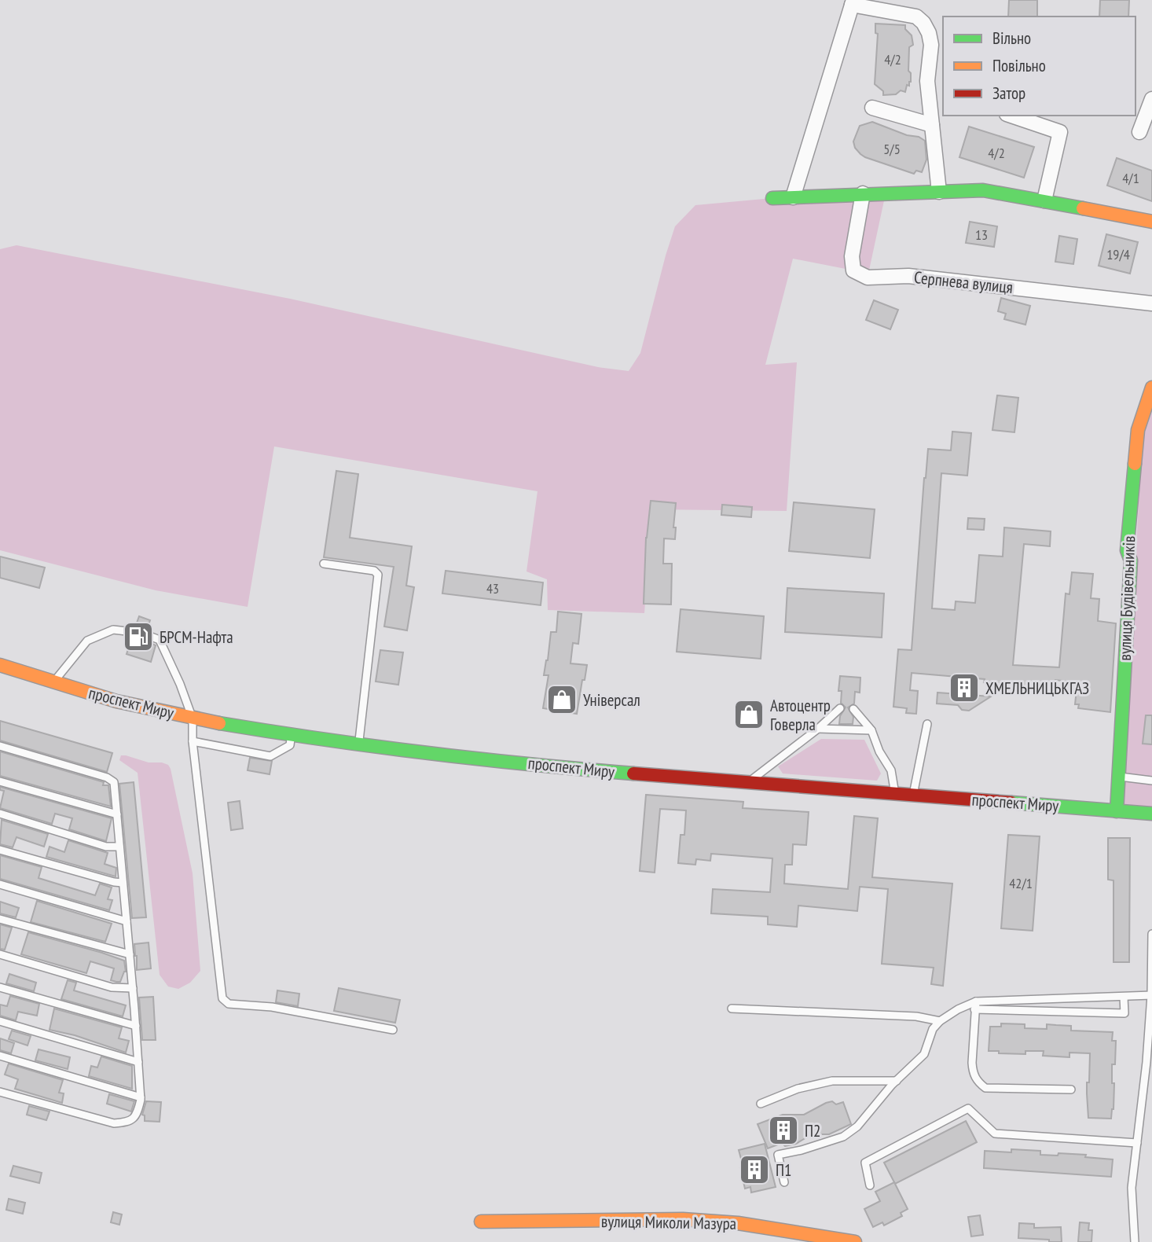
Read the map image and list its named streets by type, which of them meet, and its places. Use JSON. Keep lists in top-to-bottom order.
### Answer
{
  "streets": {
    "street": [
      "Серпнева вулиця",
      "вулиця Будівельників",
      "проспект Миру",
      "вулиця Миколи Мазура"
    ]
  },
  "crossings": [
    ["вулиця Будівельників", "проспект Миру"]
  ],
  "places": {
    "fuel station": ["БРСМ-Нафта"],
    "building": ["ХМЕЛЬНИЦЬКГАЗ", "П2", "П1"],
    "shop": ["Універсал", "Автоцентр Говерла"]
  },
  "house_numbers": [
    "4/2",
    "5/5",
    "4/2",
    "4/1",
    "13",
    "19/4",
    "43",
    "42/1"
  ],
  "legend": ["Вільно", "Повільно", "Затор"]
}
